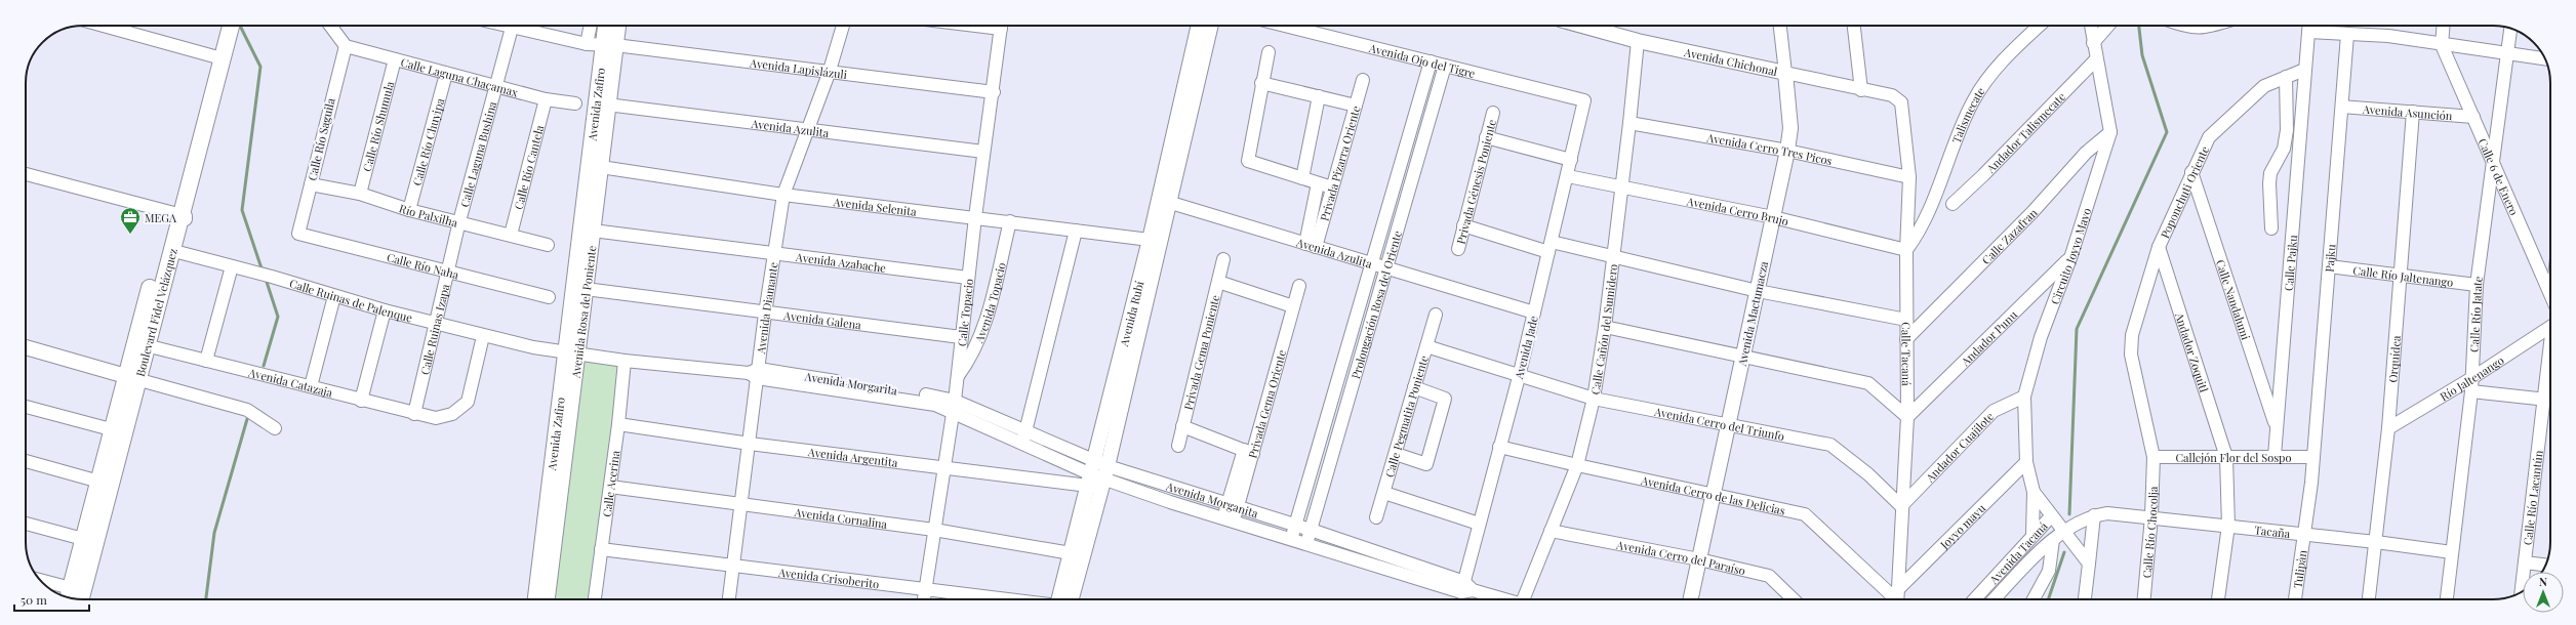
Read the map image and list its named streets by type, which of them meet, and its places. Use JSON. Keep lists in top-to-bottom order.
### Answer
{
  "streets": {
    "main road": ["Boulevard Fidel Velázquez"],
    "street": [
      "Avenida Ojo del Tigre",
      "Avenida Chichonal",
      "Avenida Lapislázuli",
      "Calle Laguna Chacamax",
      "Avenida Zafiro",
      "Avenida Asunción",
      "Talismecate",
      "Calle Río Shumula",
      "Avenida Azulita",
      "Andador Talismecate",
      "Calle Río Saguila",
      "Calle Río Chuyipa",
      "Avenida Cerro Tres Picos",
      "Calle Laguna Bushina",
      "Privada Pizarra Oriente",
      "Calle Río Cantela",
      "Calle 6 de Enero",
      "Privada Génesis Poniente",
      "Poponchuti Oriente",
      "Avenida Selenita",
      "Avenida Cerro Brujo",
      "Río Palxilha",
      "Calle Zazafran",
      "Circuito Joyyo Mayo",
      "Pajku",
      "Calle Pajku",
      "Avenida Azabache",
      "Calle Río Naha",
      "Calle Río Jaltenango",
      "Calle Nandalumi",
      "Calle Ruinas de Palenque",
      "Avenida Topacio",
      "Prolongación Rosa del Oriente",
      "Avenida Diamante",
      "Avenida Rosa del Poniente",
      "Calle Topacio",
      "Avenida Rubí",
      "Avenida Mactumacza",
      "Calle Río Jatate",
      "Avenida Galena",
      "Calle Cañón del Sumidero",
      "Calle Ruinas Izapa",
      "Andador Punu",
      "Avenida Jade",
      "Privada Gema Poniente",
      "Andador Zoquitl",
      "Calle Tacaná",
      "Orquídea",
      "Río Jaltenango",
      "Avenida Catazaja",
      "Avenida Morgarita",
      "Privada Gema Oriente",
      "Calle Pegmatita Poniente",
      "Avenida Cerro del Triunfo",
      "Andador Cuajilote",
      "Avenida Argentita",
      "Callejón Flor del Sospo",
      "Calle Acerina",
      "Avenida Cerro de las Delicias",
      "Calle Río Lacantún",
      "Avenida Morganita",
      "Avenida Cornalina",
      "Joyyo mayu",
      "Tacaña",
      "Calle Río Chocolja",
      "Avenida Tacaná",
      "Avenida Cerro del Paraíso",
      "Tulipàn",
      "Avenida Crisoberito"
    ]
  },
  "crossings": [
    ["Avenida Ojo del Tigre", "Prolongación Rosa del Oriente"],
    ["Avenida Ojo del Tigre", "Avenida Jade"],
    ["Avenida Chichonal", "Avenida Mactumacza"],
    ["Avenida Chichonal", "Calle Cañón del Sumidero"],
    ["Avenida Chichonal", "Calle Tacaná"],
    ["Avenida Lapislázuli", "Avenida Zafiro"],
    ["Avenida Lapislázuli", "Calle Laguna Bushina"],
    ["Avenida Lapislázuli", "Avenida Diamante"],
    ["Avenida Lapislázuli", "Calle Topacio"],
    ["Calle Laguna Chacamax", "Calle Río Shumula"],
    ["Calle Laguna Chacamax", "Calle Río Saguila"],
    ["Calle Laguna Chacamax", "Calle Río Chuyipa"],
    ["Calle Laguna Chacamax", "Calle Laguna Bushina"],
    ["Calle Laguna Chacamax", "Calle Río Cantela"],
    ["Avenida Zafiro", "Avenida Azulita"],
    ["Avenida Zafiro", "Calle Ruinas de Palenque"],
    ["Avenida Zafiro", "Avenida Rosa del Poniente"],
    ["Avenida Zafiro", "Avenida Morgarita"],
    ["Avenida Asunción", "Calle 6 de Enero"],
    ["Avenida Asunción", "Pajku"],
    ["Avenida Asunción", "Orquídea"],
    ["Talismecate", "Avenida Cerro Brujo"],
    ["Talismecate", "Calle Tacaná"],
    ["Calle Río Shumula", "Río Palxilha"],
    ["Avenida Azulita", "Privada Pizarra Oriente"],
    ["Avenida Azulita", "Prolongación Rosa del Oriente"],
    ["Avenida Azulita", "Avenida Diamante"],
    ["Avenida Azulita", "Avenida Rosa del Poniente"],
    ["Avenida Azulita", "Calle Topacio"],
    ["Avenida Azulita", "Avenida Rubí"],
    ["Avenida Azulita", "Avenida Jade"],
    ["Andador Talismecate", "Circuito Joyyo Mayo"],
    ["Calle Río Saguila", "Río Palxilha"],
    ["Calle Río Saguila", "Calle Río Naha"],
    ["Calle Río Chuyipa", "Río Palxilha"],
    ["Avenida Cerro Tres Picos", "Avenida Mactumacza"],
    ["Avenida Cerro Tres Picos", "Calle Cañón del Sumidero"],
    ["Avenida Cerro Tres Picos", "Calle Tacaná"],
    ["Calle Laguna Bushina", "Río Palxilha"],
    ["Calle Laguna Bushina", "Calle Ruinas Izapa"],
    ["Calle Río Cantela", "Río Palxilha"],
    ["Calle 6 de Enero", "Calle Río Jatate"],
    ["Poponchuti Oriente", "Calle Pajku"],
    ["Poponchuti Oriente", "Calle Nandalumi"],
    ["Poponchuti Oriente", "Andador Zoquitl"],
    ["Poponchuti Oriente", "Callejón Flor del Sospo"],
    ["Poponchuti Oriente", "Calle Río Chocolja"],
    ["Avenida Selenita", "Avenida Topacio"],
    ["Avenida Selenita", "Avenida Diamante"],
    ["Avenida Selenita", "Avenida Rosa del Poniente"],
    ["Avenida Selenita", "Calle Topacio"],
    ["Avenida Selenita", "Avenida Rubí"],
    ["Avenida Cerro Brujo", "Avenida Mactumacza"],
    ["Avenida Cerro Brujo", "Calle Cañón del Sumidero"],
    ["Avenida Cerro Brujo", "Avenida Jade"],
    ["Avenida Cerro Brujo", "Calle Tacaná"],
    ["Río Palxilha", "Calle Ruinas Izapa"],
    ["Calle Zazafran", "Circuito Joyyo Mayo"],
    ["Calle Zazafran", "Calle Tacaná"],
    ["Circuito Joyyo Mayo", "Andador Punu"],
    ["Circuito Joyyo Mayo", "Andador Cuajilote"],
    ["Circuito Joyyo Mayo", "Joyyo mayu"],
    ["Circuito Joyyo Mayo", "Avenida Tacaná"],
    ["Pajku", "Calle Río Jaltenango"],
    ["Pajku", "Callejón Flor del Sospo"],
    ["Pajku", "Tulipàn"],
    ["Calle Pajku", "Calle Nandalumi"],
    ["Calle Pajku", "Callejón Flor del Sospo"],
    ["Avenida Azabache", "Avenida Diamante"],
    ["Avenida Azabache", "Avenida Rosa del Poniente"],
    ["Avenida Azabache", "Calle Topacio"],
    ["Calle Río Naha", "Calle Ruinas Izapa"],
    ["Calle Río Jaltenango", "Calle Río Jatate"],
    ["Calle Río Jaltenango", "Orquídea"],
    ["Calle Ruinas de Palenque", "Boulevard Fidel Velázquez"],
    ["Calle Ruinas de Palenque", "Avenida Rosa del Poniente"],
    ["Calle Ruinas de Palenque", "Calle Ruinas Izapa"],
    ["Calle Ruinas de Palenque", "Avenida Catazaja"],
    ["Calle Ruinas de Palenque", "Avenida Morgarita"],
    ["Avenida Topacio", "Calle Topacio"],
    ["Prolongación Rosa del Oriente", "Avenida Morganita"],
    ["Avenida Diamante", "Avenida Galena"],
    ["Avenida Diamante", "Avenida Morgarita"],
    ["Avenida Diamante", "Avenida Argentita"],
    ["Avenida Diamante", "Avenida Cornalina"],
    ["Avenida Diamante", "Avenida Crisoberito"],
    ["Boulevard Fidel Velázquez", "Avenida Catazaja"],
    ["Avenida Rosa del Poniente", "Avenida Galena"],
    ["Avenida Rosa del Poniente", "Avenida Morgarita"],
    ["Calle Topacio", "Avenida Galena"],
    ["Calle Topacio", "Avenida Morgarita"],
    ["Calle Topacio", "Avenida Argentita"],
    ["Calle Topacio", "Avenida Morganita"],
    ["Calle Topacio", "Avenida Cornalina"],
    ["Calle Topacio", "Avenida Crisoberito"],
    ["Avenida Rubí", "Avenida Argentita"],
    ["Avenida Rubí", "Avenida Morganita"],
    ["Avenida Rubí", "Avenida Cornalina"],
    ["Avenida Mactumacza", "Avenida Cerro del Triunfo"],
    ["Avenida Mactumacza", "Avenida Cerro de las Delicias"],
    ["Avenida Mactumacza", "Avenida Cerro del Paraíso"],
    ["Calle Río Jatate", "Río Jaltenango"],
    ["Calle Río Jatate", "Tacaña"],
    ["Calle Cañón del Sumidero", "Avenida Cerro del Triunfo"],
    ["Calle Cañón del Sumidero", "Avenida Cerro de las Delicias"],
    ["Calle Cañón del Sumidero", "Avenida Cerro del Paraíso"],
    ["Calle Ruinas Izapa", "Avenida Catazaja"],
    ["Andador Punu", "Calle Tacaná"],
    ["Avenida Jade", "Avenida Cerro del Triunfo"],
    ["Avenida Jade", "Avenida Cerro de las Delicias"],
    ["Avenida Jade", "Avenida Morganita"],
    ["Andador Zoquitl", "Callejón Flor del Sospo"],
    ["Andador Zoquitl", "Tacaña"],
    ["Calle Tacaná", "Avenida Cerro del Triunfo"],
    ["Calle Tacaná", "Andador Cuajilote"],
    ["Calle Tacaná", "Avenida Cerro de las Delicias"],
    ["Calle Tacaná", "Joyyo mayu"],
    ["Orquídea", "Río Jaltenango"],
    ["Orquídea", "Tacaña"],
    ["Avenida Morgarita", "Calle Acerina"],
    ["Avenida Morgarita", "Avenida Morganita"],
    ["Privada Gema Oriente", "Avenida Morganita"],
    ["Calle Pegmatita Poniente", "Avenida Cerro del Triunfo"],
    ["Avenida Cerro del Triunfo", "Andador Cuajilote"],
    ["Avenida Argentita", "Calle Acerina"],
    ["Avenida Argentita", "Avenida Morganita"],
    ["Callejón Flor del Sospo", "Calle Río Chocolja"],
    ["Calle Acerina", "Avenida Cornalina"],
    ["Calle Acerina", "Avenida Crisoberito"],
    ["Avenida Cerro de las Delicias", "Joyyo mayu"],
    ["Tacaña", "Calle Río Chocolja"],
    ["Tacaña", "Tulipàn"]
  ],
  "places": {
    "office": ["MEGA"]
  },
  "scale_bar": "50 m",
  "north": "top"
}
